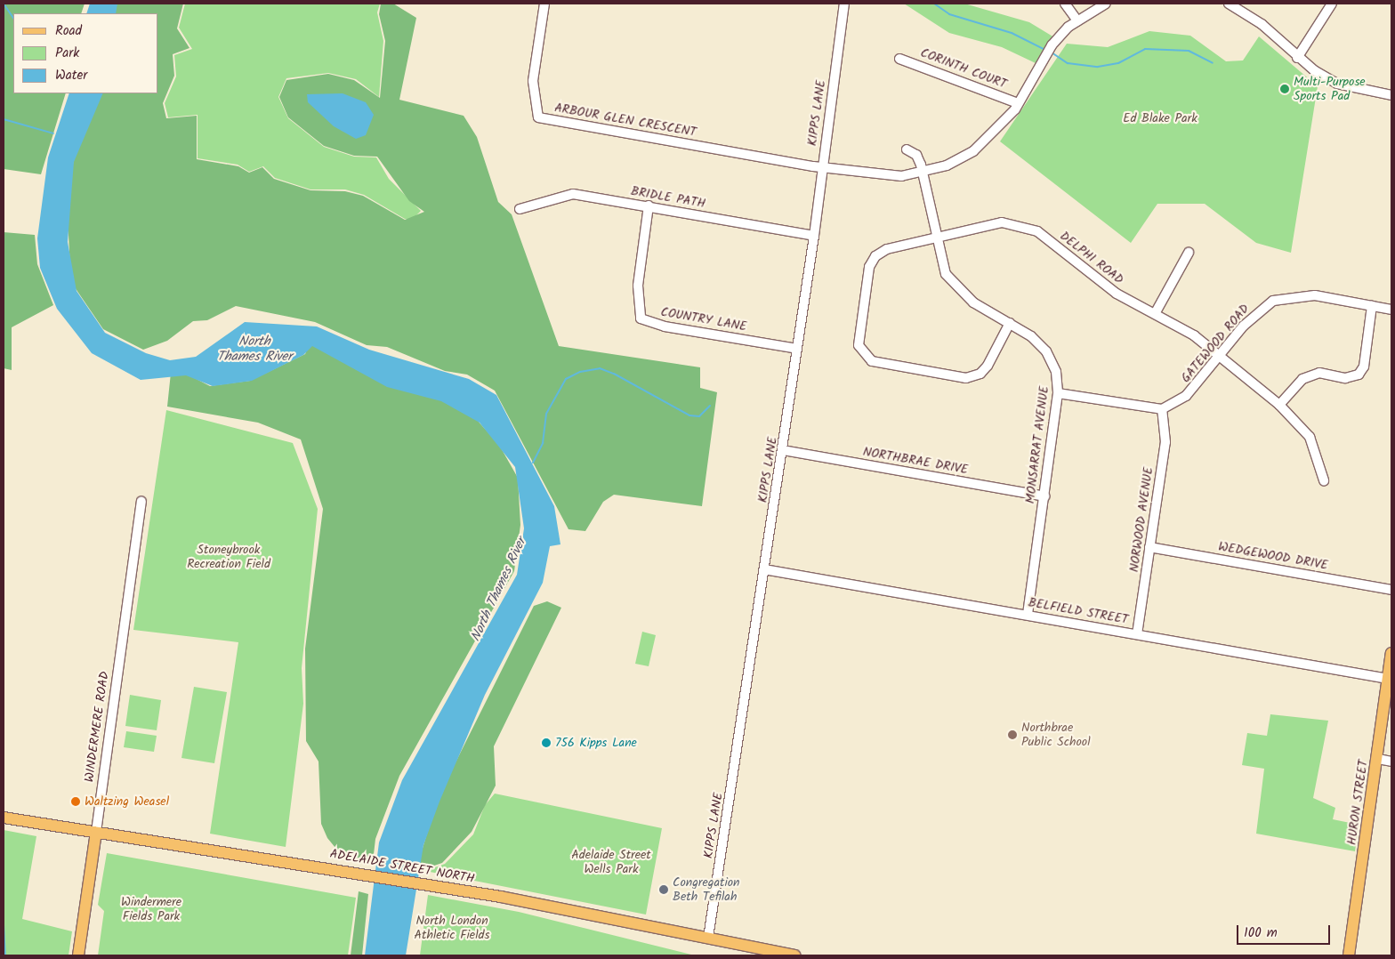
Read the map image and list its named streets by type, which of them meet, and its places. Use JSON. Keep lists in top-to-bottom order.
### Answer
{
  "streets": {
    "main road": ["WINDERMERE ROAD", "HURON STREET", "ADELAIDE STREET NORTH"],
    "street": [
      "CORINTH COURT",
      "KIPPS LANE",
      "ARBOUR GLEN CRESCENT",
      "BRIDLE PATH",
      "DELPHI ROAD",
      "COUNTRY LANE",
      "GATEWOOD ROAD",
      "MONSARRAT AVENUE",
      "NORTHBRAE DRIVE",
      "NORWOOD AVENUE",
      "WEDGEWOOD DRIVE",
      "BELFIELD STREET"
    ]
  },
  "crossings": [
    ["KIPPS LANE", "ARBOUR GLEN CRESCENT"],
    ["KIPPS LANE", "BRIDLE PATH"],
    ["KIPPS LANE", "COUNTRY LANE"],
    ["KIPPS LANE", "NORTHBRAE DRIVE"],
    ["KIPPS LANE", "BELFIELD STREET"],
    ["KIPPS LANE", "ADELAIDE STREET NORTH"],
    ["BRIDLE PATH", "COUNTRY LANE"],
    ["DELPHI ROAD", "GATEWOOD ROAD"],
    ["DELPHI ROAD", "MONSARRAT AVENUE"],
    ["GATEWOOD ROAD", "NORWOOD AVENUE"],
    ["MONSARRAT AVENUE", "NORTHBRAE DRIVE"],
    ["MONSARRAT AVENUE", "BELFIELD STREET"],
    ["NORWOOD AVENUE", "WEDGEWOOD DRIVE"],
    ["NORWOOD AVENUE", "BELFIELD STREET"],
    ["BELFIELD STREET", "HURON STREET"],
    ["WINDERMERE ROAD", "ADELAIDE STREET NORTH"]
  ],
  "water": ["North Thames River"],
  "parks": [
    "Ed Blake Park",
    "Stoneybrook Recreation Field",
    "Adelaide Street Wells Park",
    "Windermere Fields Park",
    "North London Athletic Fields"
  ],
  "places": [
    "Multi-Purpose Sports Pad",
    "Northbrae Public School",
    "756 Kipps Lane",
    "Waltzing Weasel",
    "Congregation Beth Tefilah"
  ],
  "legend": ["Road", "Park", "Water"],
  "scale_bar": "100 m"
}
